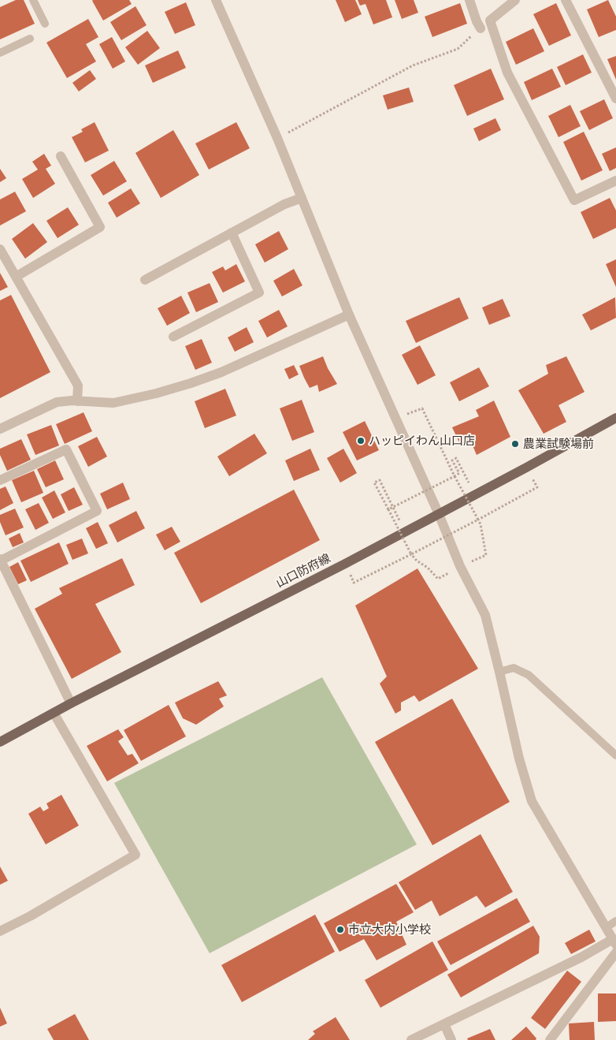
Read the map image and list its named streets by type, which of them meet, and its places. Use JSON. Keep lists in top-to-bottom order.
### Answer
{
  "streets": {
    "main road": ["山口防府線"]
  },
  "places": ["ハッピイわん山口店", "農業試験場前", "市立大内小学校"]
}
